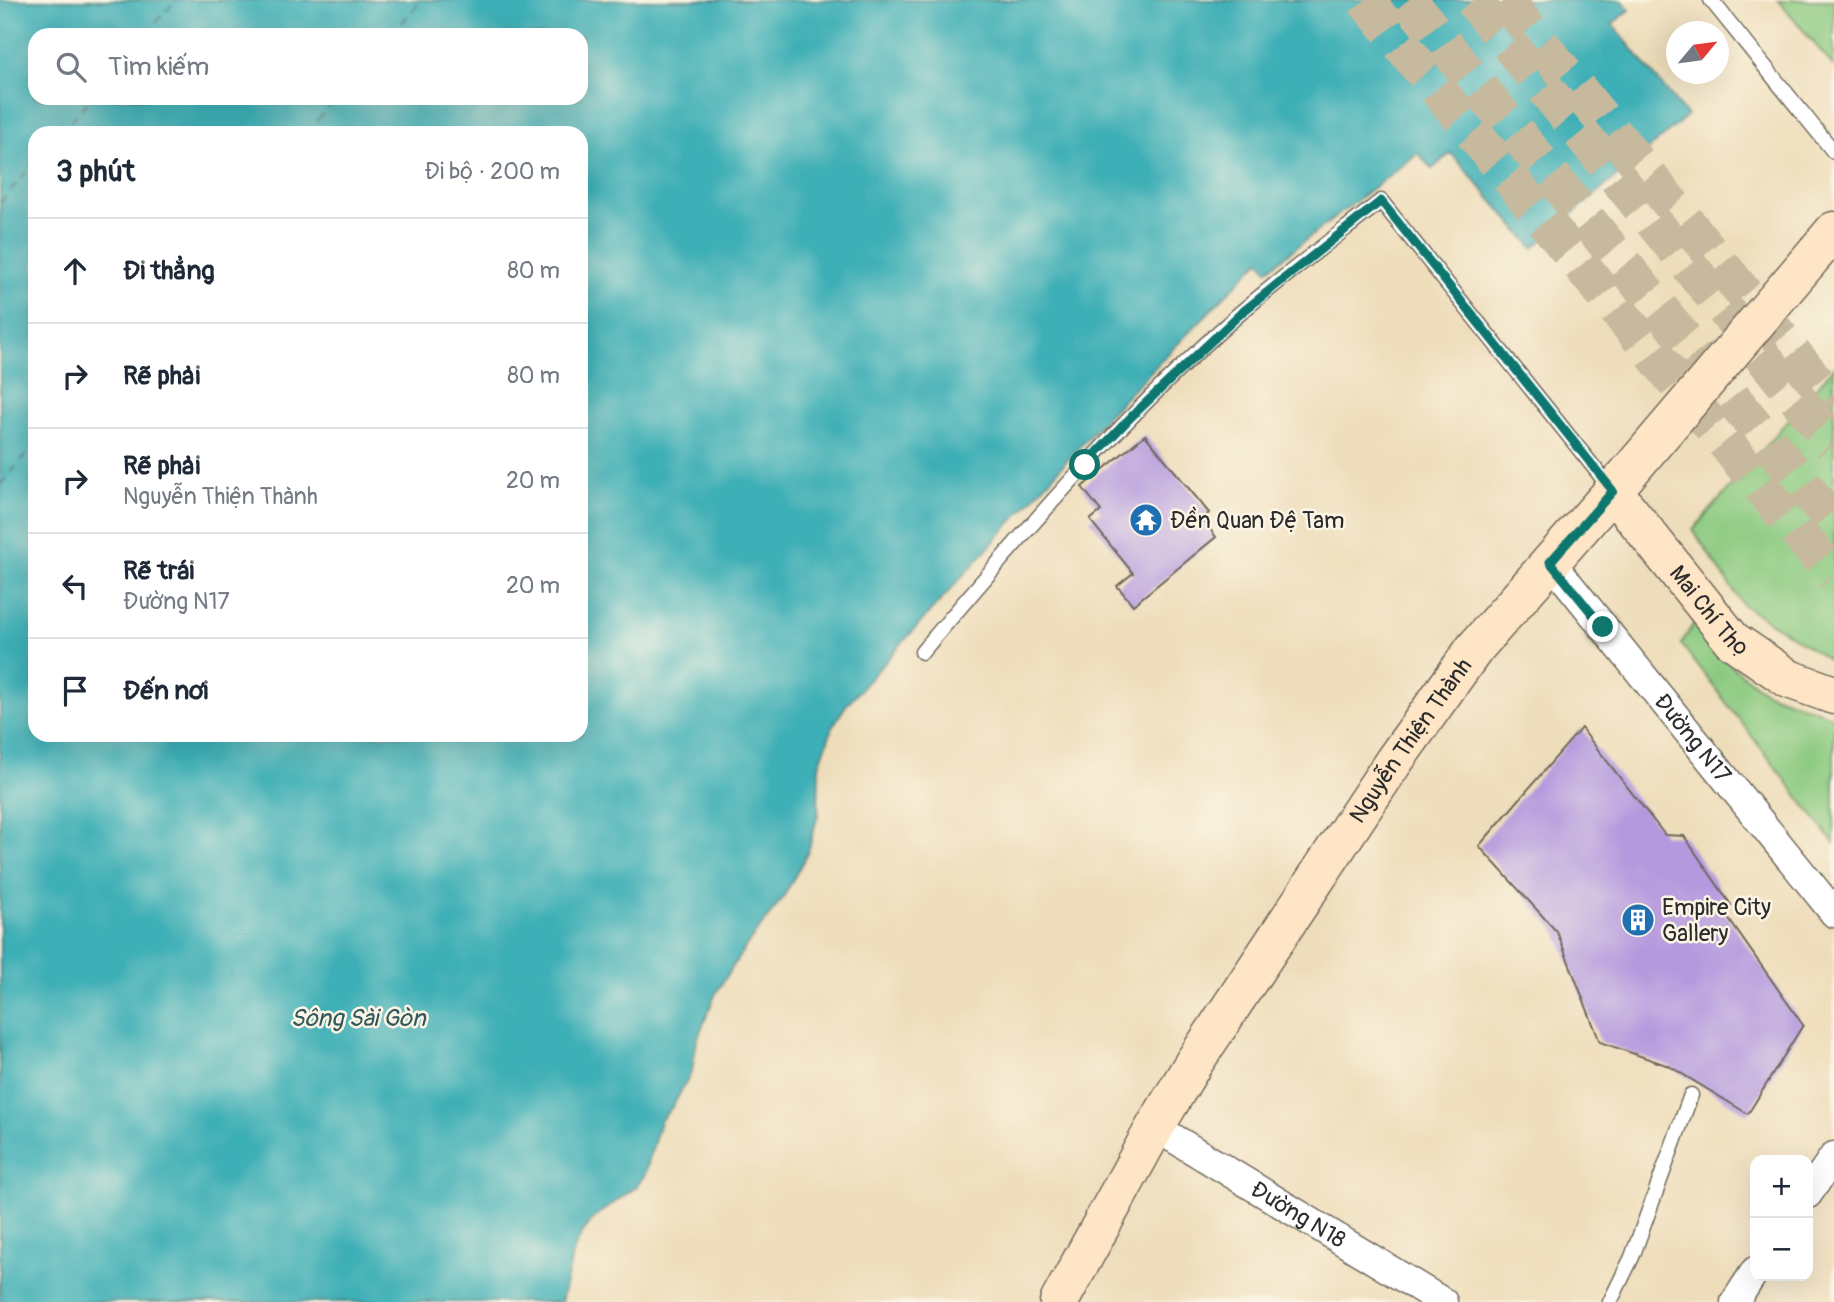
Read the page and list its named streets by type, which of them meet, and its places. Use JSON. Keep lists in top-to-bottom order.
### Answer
{
  "streets": {
    "street": [
      "Mai Chí Thọ",
      "Đường N17",
      "Nguyễn Thiện Thành",
      "Đường N18"
    ]
  },
  "crossings": [
    ["Mai Chí Thọ", "Nguyễn Thiện Thành"],
    ["Đường N17", "Nguyễn Thiện Thành"],
    ["Nguyễn Thiện Thành", "Đường N18"]
  ],
  "water": ["Sông Sài Gòn"],
  "places": {
    "temple": ["Đền Quan Đệ Tam"],
    "building": ["Empire City Gallery"]
  },
  "north": "top right",
  "page": {
    "search": "Tìm kiếm",
    "heading": ["3 phút", "Đi bộ · 200 m"],
    "list": [
      ["Đi thẳng", "80 m"],
      ["Rẽ phải", "80 m"],
      ["Rẽ phải", "Nguyễn Thiện Thành", "20 m"],
      ["Rẽ trái", "Đường N17", "20 m"],
      "Đến nơi"
    ],
    "map_buttons": ["+", "−"]
  }
}
